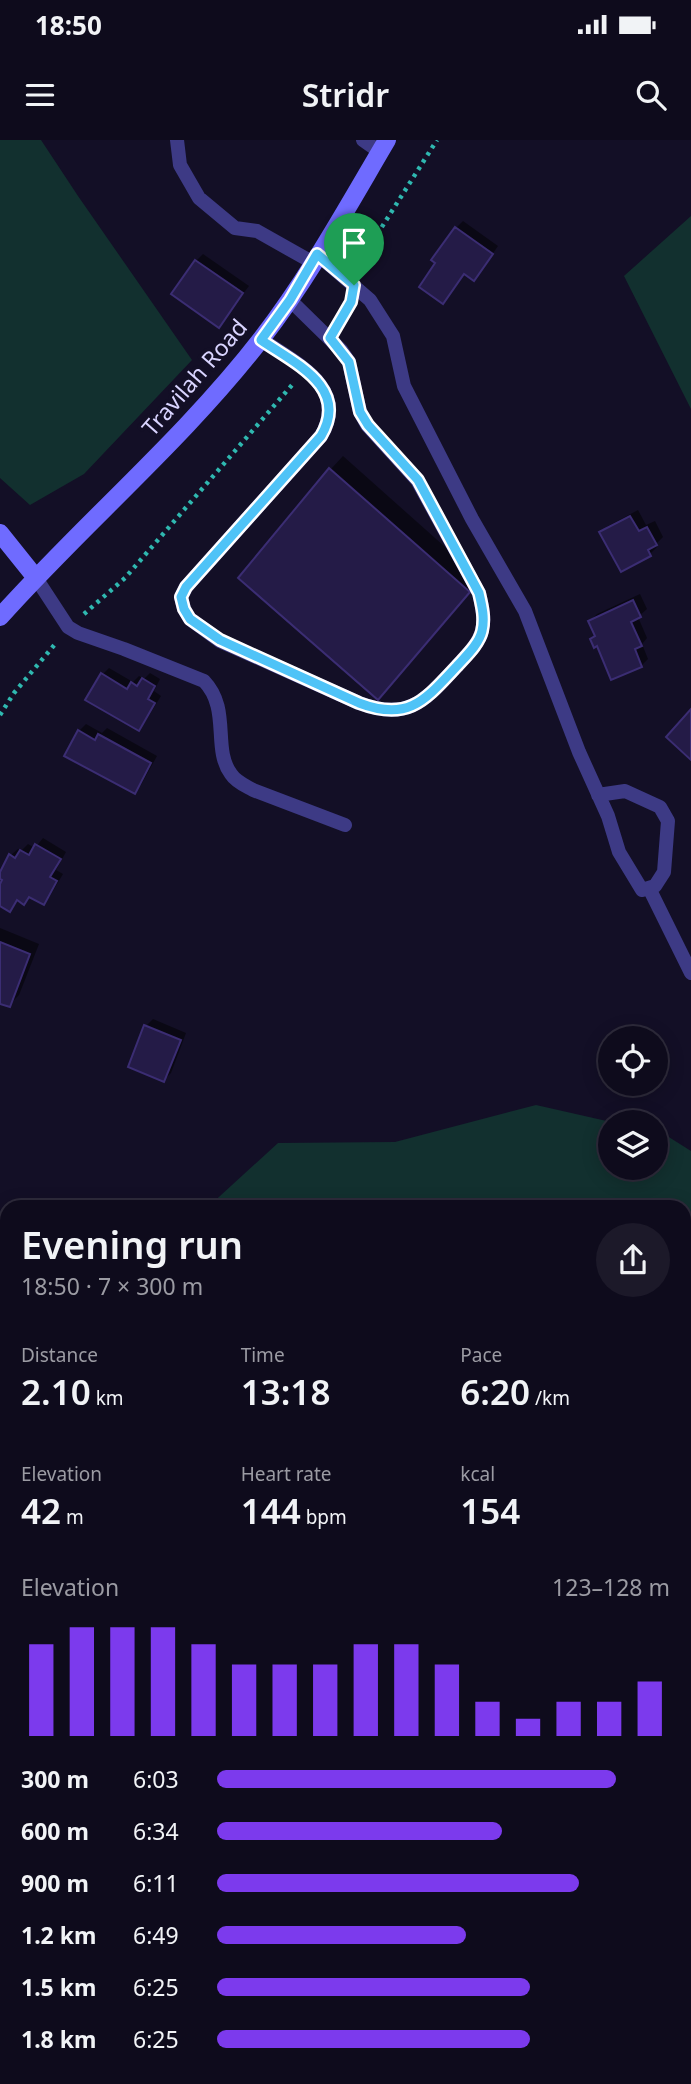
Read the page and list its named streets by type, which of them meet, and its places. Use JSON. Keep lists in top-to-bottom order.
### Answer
{
  "streets": {
    "main road": ["Travilah Road"]
  },
  "page": {
    "status": "18:50",
    "header": "Stridr",
    "heading": ["Evening run", "18:50 · 7 × 300 m"],
    "stats": [
      ["Distance", "2.10 km"],
      ["Time", "13:18"],
      ["Pace", "6:20 /km"],
      ["Elevation", "42 m"],
      ["Heart rate", "144 bpm"],
      ["kcal", "154"]
    ],
    "chart": ["Elevation", "123–128 m"],
    "list": [
      {
        "name": "300 m",
        "note": "6:03"
      },
      {
        "name": "600 m",
        "note": "6:34"
      },
      {
        "name": "900 m",
        "note": "6:11"
      },
      {
        "name": "1.2 km",
        "note": "6:49"
      },
      {
        "name": "1.5 km",
        "note": "6:25"
      },
      {
        "name": "1.8 km",
        "note": "6:25"
      }
    ]
  }
}
